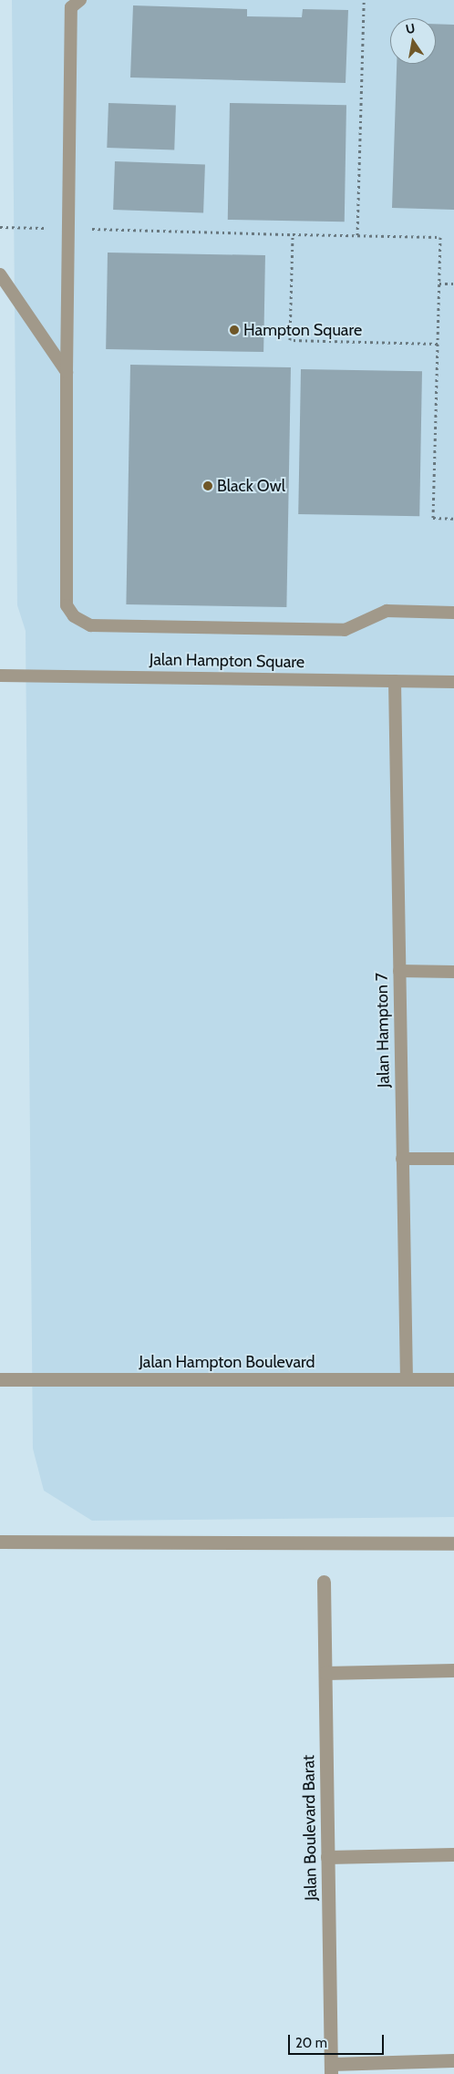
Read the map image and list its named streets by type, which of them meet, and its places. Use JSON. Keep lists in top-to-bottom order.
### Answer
{
  "streets": {
    "street": ["Jalan Hampton Boulevard", "Jalan Boulevard Barat"],
    "lane": ["Jalan Hampton Square", "Jalan Hampton 7"]
  },
  "crossings": [
    ["Jalan Hampton Square", "Jalan Hampton 7"],
    ["Jalan Hampton 7", "Jalan Hampton Boulevard"]
  ],
  "places": ["Hampton Square", "Black Owl"],
  "scale_bar": "20 m",
  "north": "top"
}
